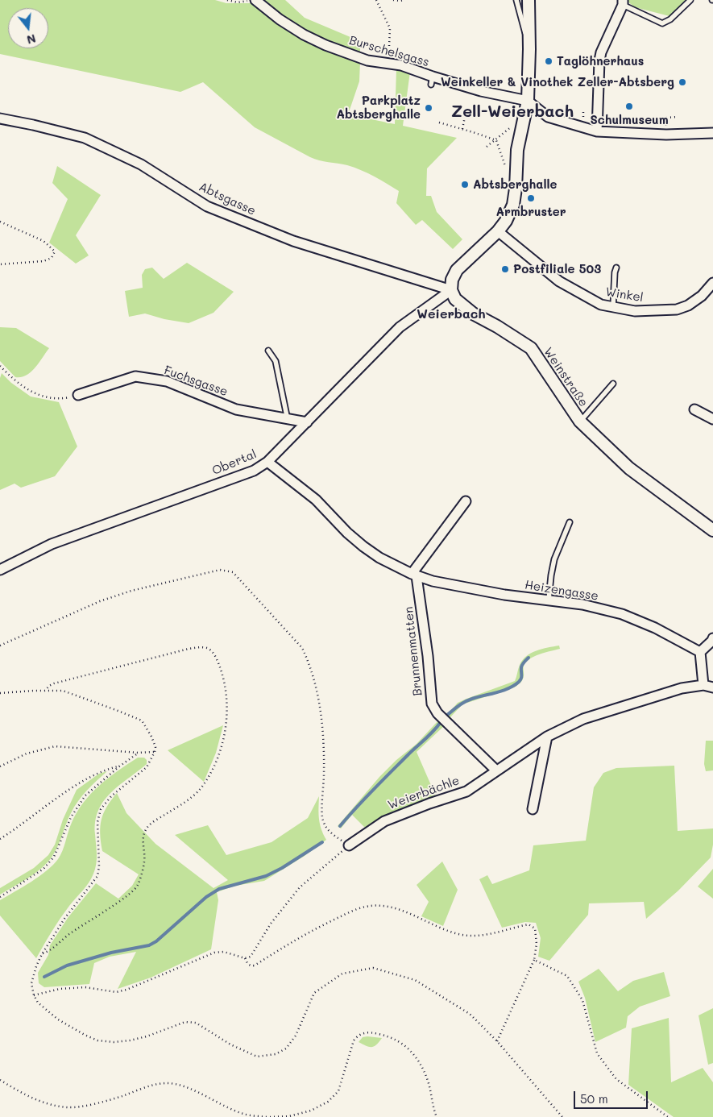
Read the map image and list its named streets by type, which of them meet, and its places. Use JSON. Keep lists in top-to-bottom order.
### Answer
{
  "streets": {
    "street": [
      "Burschelsgass",
      "Abtsgasse",
      "Winkel",
      "Weinstraße",
      "Fuchsgasse",
      "Obertal",
      "Heizengasse",
      "Brunnenmatten",
      "Weierbächle"
    ]
  },
  "crossings": [
    ["Abtsgasse", "Weinstraße"],
    ["Abtsgasse", "Obertal"],
    ["Weinstraße", "Obertal"],
    ["Fuchsgasse", "Obertal"],
    ["Obertal", "Heizengasse"],
    ["Heizengasse", "Brunnenmatten"],
    ["Brunnenmatten", "Weierbächle"]
  ],
  "districts": ["Zell-Weierbach", "Weierbach"],
  "places": [
    "Taglöhnerhaus",
    "Weinkeller & Vinothek Zeller-Abtsberg",
    "Schulmuseum",
    "Parkplatz Abtsberghalle",
    "Abtsberghalle",
    "Armbruster",
    "Postfiliale 503"
  ],
  "scale_bar": "50 m",
  "north": "bottom"
}
